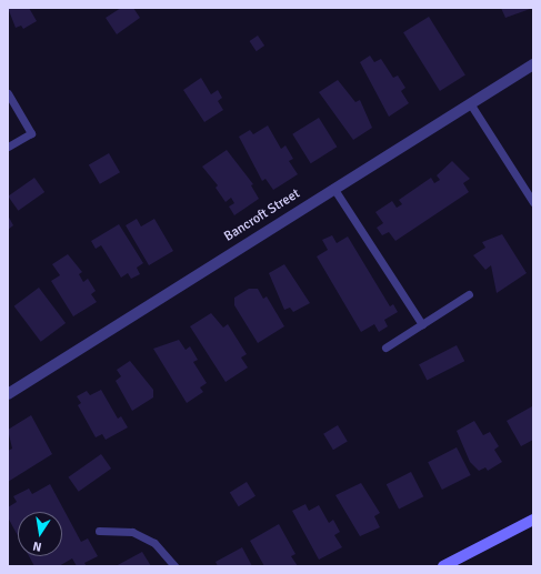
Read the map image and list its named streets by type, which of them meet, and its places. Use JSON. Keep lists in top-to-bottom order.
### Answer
{
  "streets": {
    "street": ["Bancroft Street"]
  },
  "north": "bottom"
}
